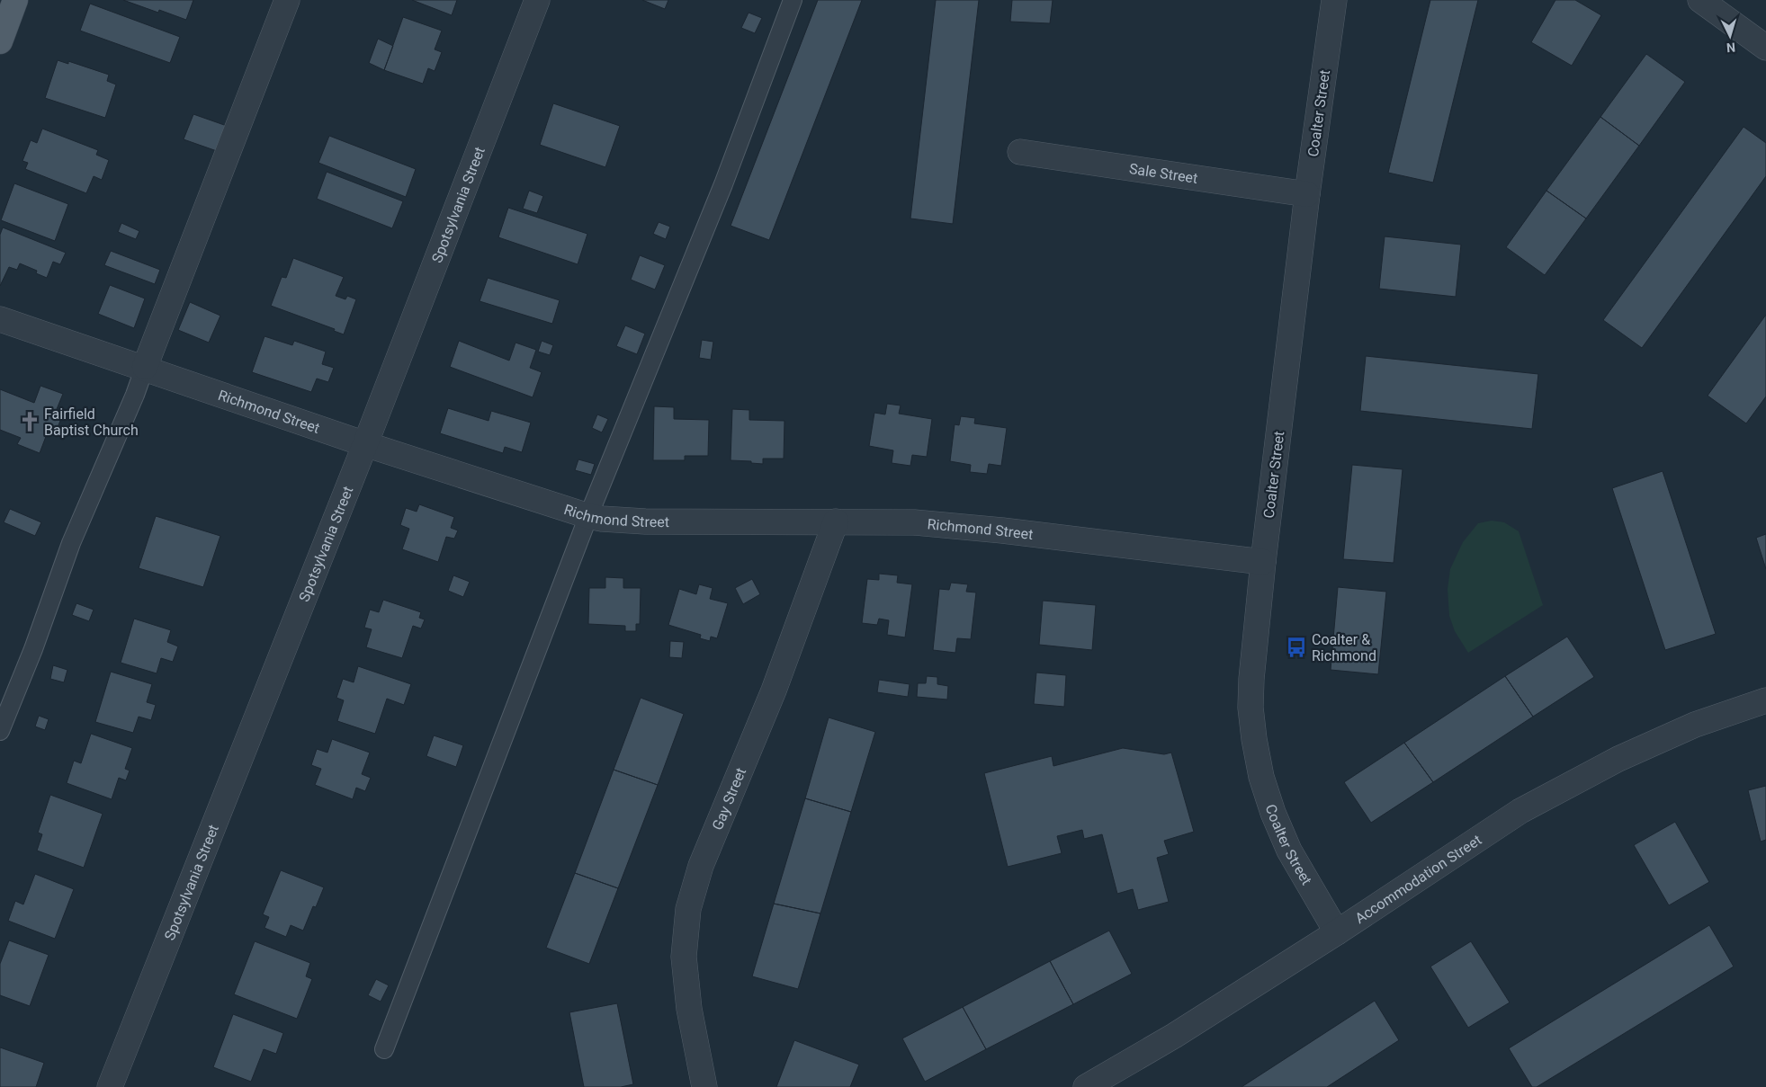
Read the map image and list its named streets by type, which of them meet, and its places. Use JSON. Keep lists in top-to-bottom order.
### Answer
{
  "streets": {
    "street": [
      "Coalter Street",
      "Sale Street",
      "Spotsylvania Street",
      "Richmond Street",
      "Gay Street",
      "Accommodation Street"
    ]
  },
  "crossings": [
    ["Coalter Street", "Sale Street"],
    ["Coalter Street", "Richmond Street"],
    ["Coalter Street", "Accommodation Street"],
    ["Spotsylvania Street", "Richmond Street"],
    ["Richmond Street", "Gay Street"]
  ],
  "places": {
    "church": ["Fairfield Baptist Church"],
    "bus stop": ["Coalter & Richmond"]
  },
  "north": "bottom"
}
